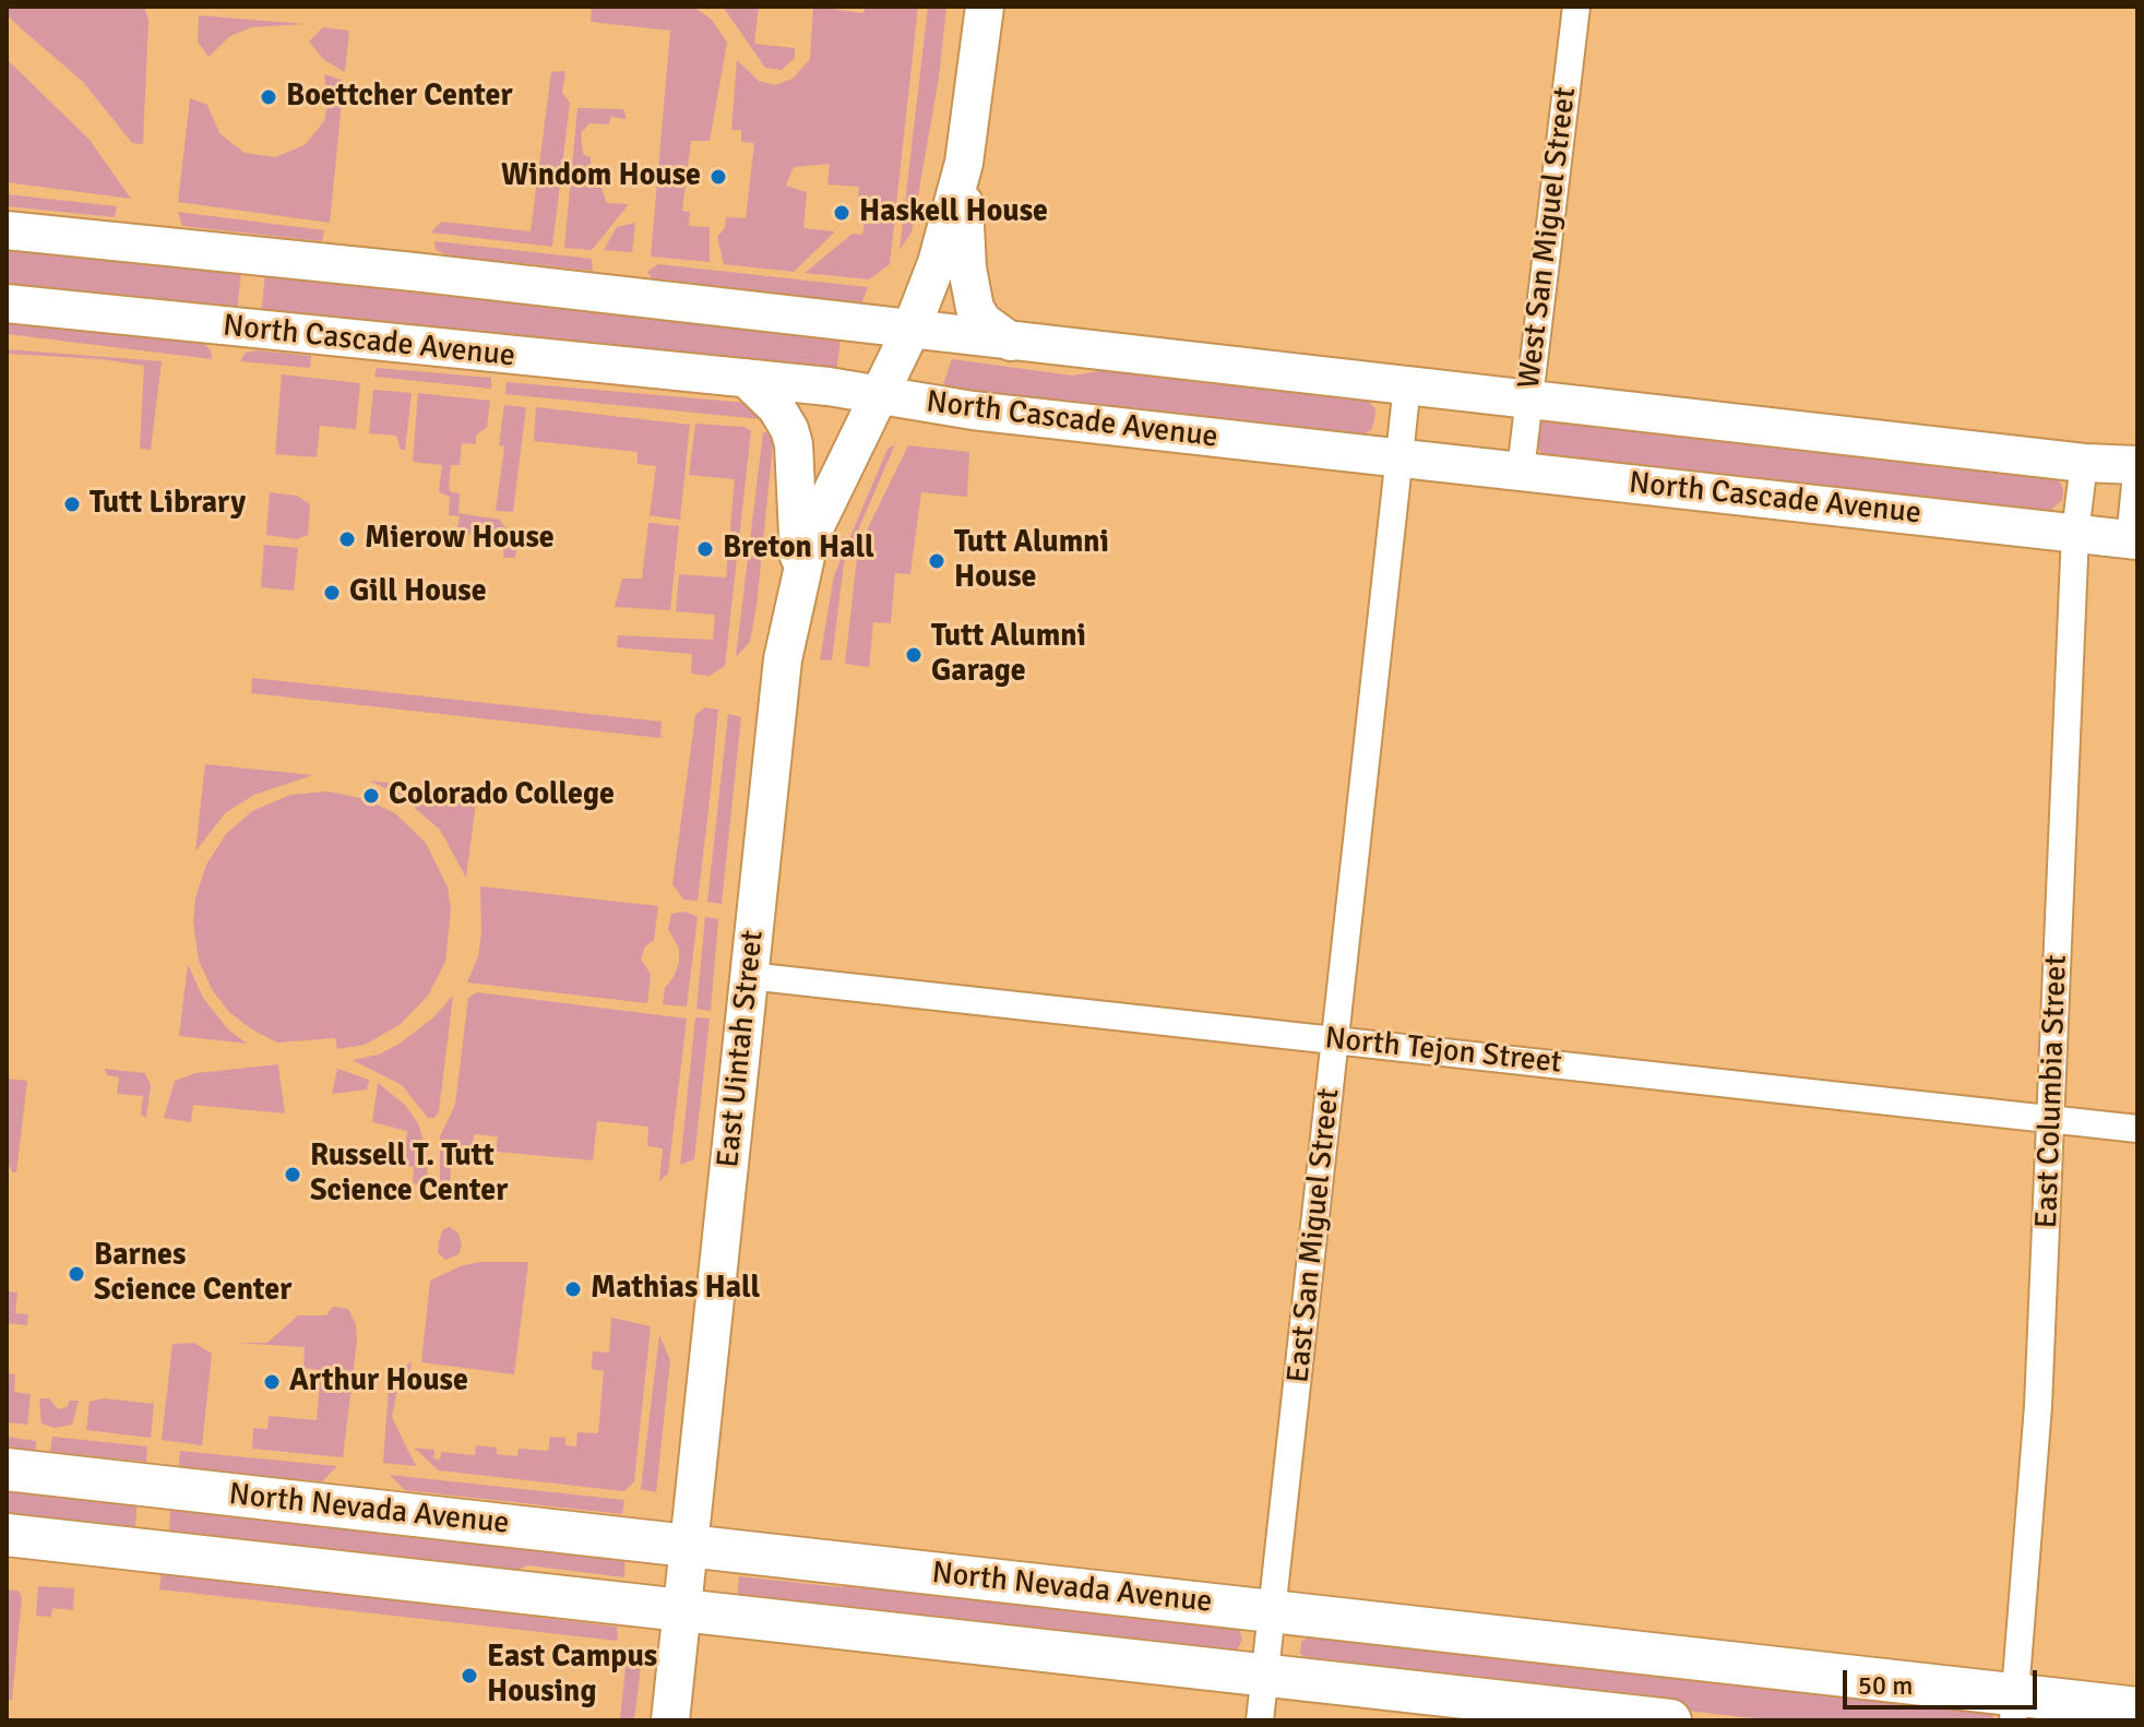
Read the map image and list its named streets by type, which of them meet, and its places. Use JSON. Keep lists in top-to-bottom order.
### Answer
{
  "streets": {
    "main road": ["North Cascade Avenue", "East Uintah Street", "North Nevada Avenue"],
    "street": [
      "West San Miguel Street",
      "North Tejon Street",
      "East Columbia Street",
      "East San Miguel Street"
    ]
  },
  "crossings": [
    ["West San Miguel Street", "North Cascade Avenue"],
    ["North Cascade Avenue", "East Uintah Street"],
    ["North Cascade Avenue", "East Columbia Street"],
    ["North Cascade Avenue", "East San Miguel Street"],
    ["East Uintah Street", "North Tejon Street"],
    ["East Uintah Street", "North Nevada Avenue"],
    ["North Tejon Street", "East Columbia Street"],
    ["North Tejon Street", "East San Miguel Street"],
    ["East Columbia Street", "North Nevada Avenue"],
    ["East San Miguel Street", "North Nevada Avenue"]
  ],
  "places": [
    "Boettcher Center",
    "Windom House",
    "Haskell House",
    "Tutt Library",
    "Mierow House",
    "Breton Hall",
    "Tutt Alumni House",
    "Gill House",
    "Tutt Alumni Garage",
    "Colorado College",
    "Russell T. Tutt Science Center",
    "Barnes Science Center",
    "Mathias Hall",
    "Arthur House",
    "East Campus Housing"
  ],
  "scale_bar": "50 m"
}
